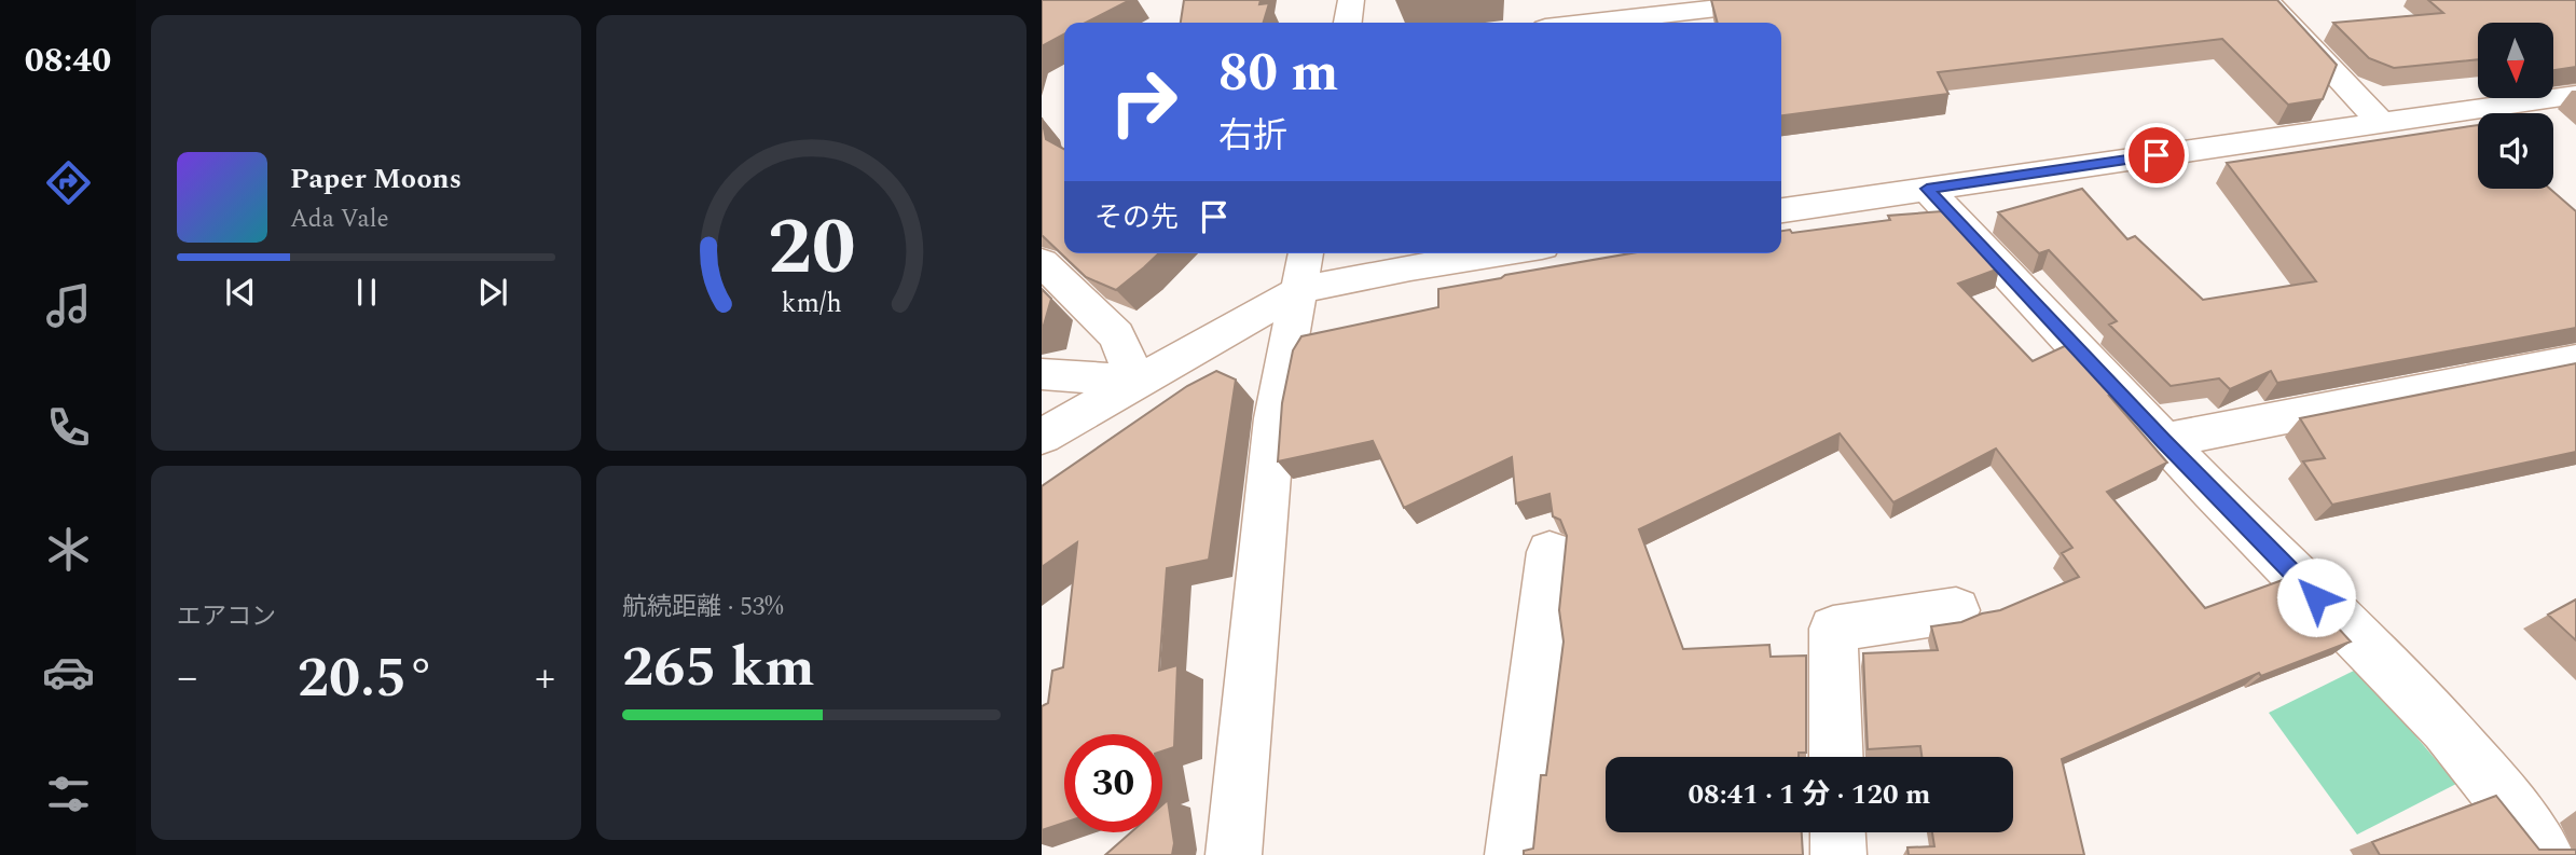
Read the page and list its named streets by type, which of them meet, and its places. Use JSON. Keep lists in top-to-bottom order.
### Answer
{
  "north": "bottom",
  "page": {
    "tabs": "08:40",
    "turn": ["80 m", "右折"],
    "song": ["Paper Moons", "Ada Vale"],
    "then": "その先",
    "tile": [
      "エアコン",
      ["航続距離 · 53%", "265 km"]
    ],
    "heat": ["−", "20.5°", "+"],
    "limit": "30",
    "trip": "08:41 · 1 分 · 120 m",
    "gauge": ["20", "km/h"]
  }
}
